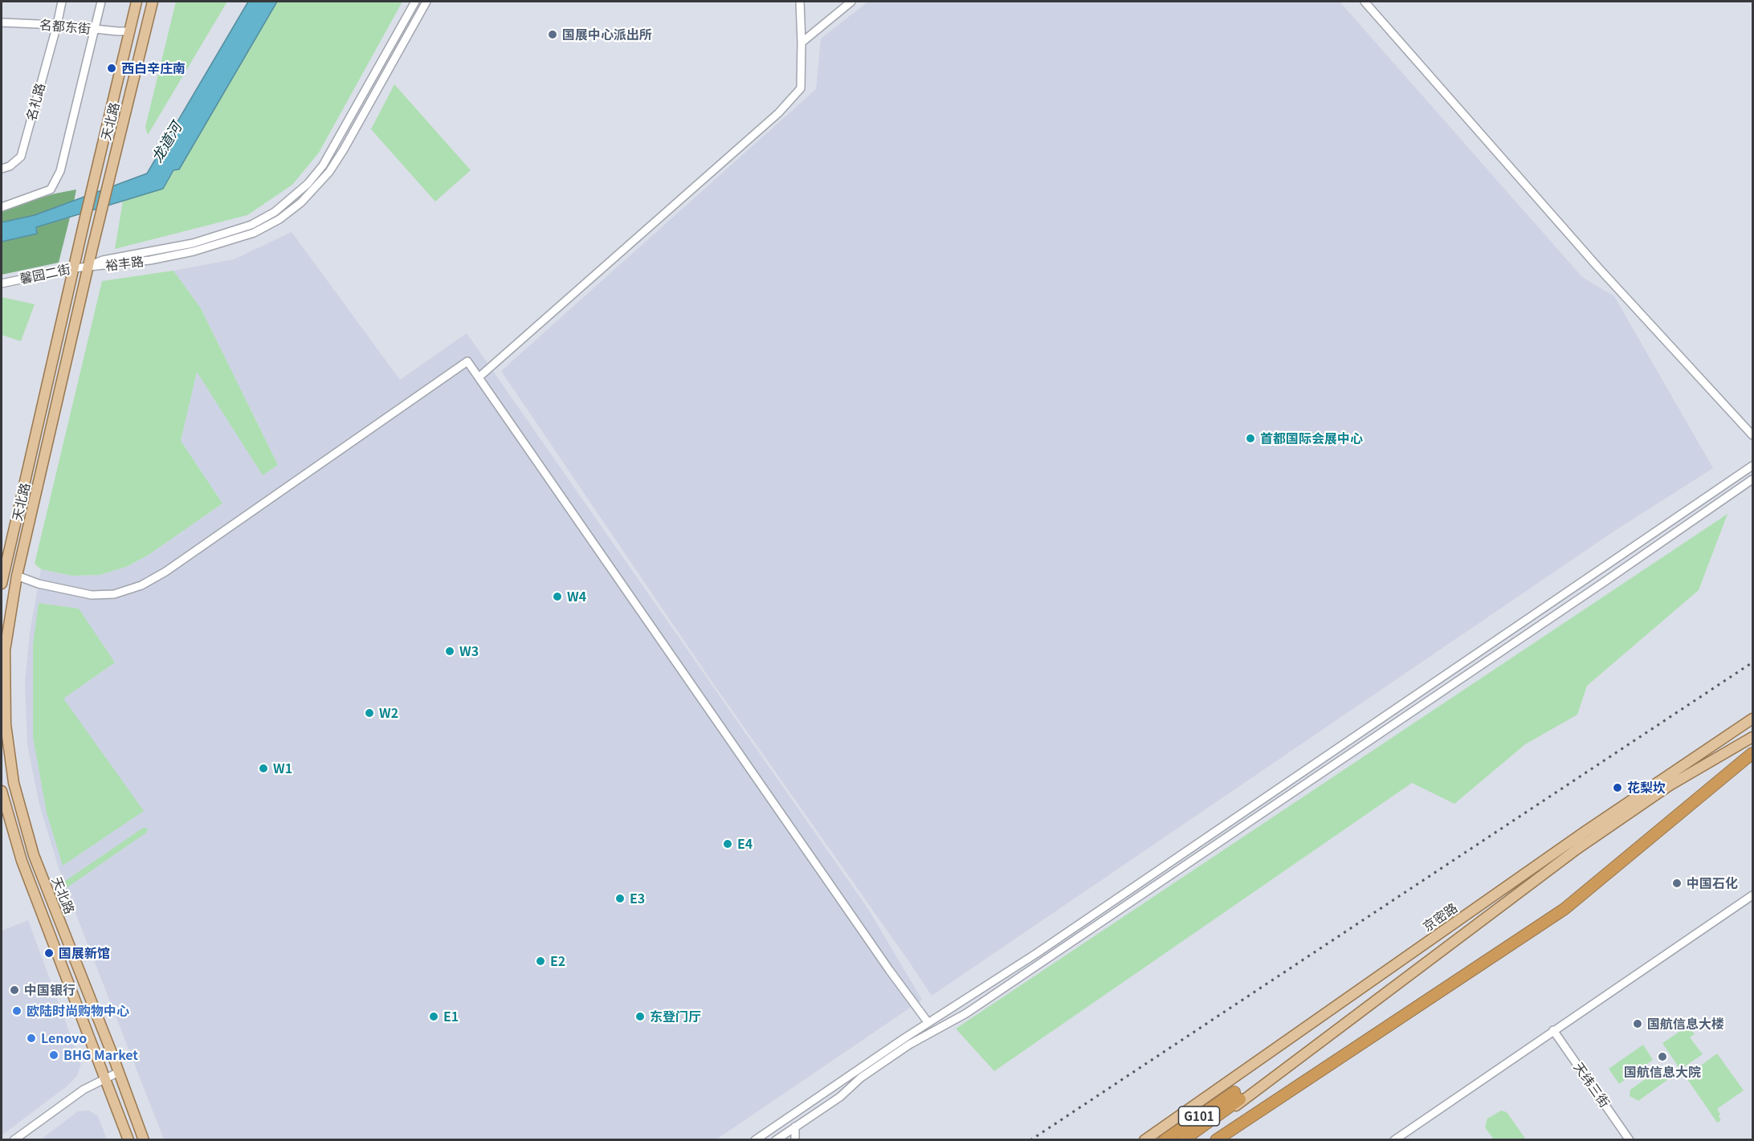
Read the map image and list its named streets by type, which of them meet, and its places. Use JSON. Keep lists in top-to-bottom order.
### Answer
{
  "streets": {
    "highway": ["G101"],
    "main road": ["天北路", "京密路"],
    "street": [
      "名都东街",
      "名礼路",
      "裕丰路",
      "馨园二街",
      "天纬三街"
    ]
  },
  "crossings": [
    ["名都东街", "名礼路"],
    ["名都东街", "天北路"],
    ["天北路", "裕丰路"],
    ["天北路", "馨园二街"],
    ["裕丰路", "馨园二街"]
  ],
  "water": ["龙道河"],
  "places": [
    "国展中心派出所",
    "西白辛庄南",
    "首都国际会展中心",
    "W4",
    "W3",
    "W2",
    "W1",
    "花梨坎",
    "E4",
    "中国石化",
    "E3",
    "国展新馆",
    "E2",
    "中国银行",
    "欧陆时尚购物中心",
    "E1",
    "东登门厅",
    "国航信息大楼",
    "Lenovo",
    "BHG Market",
    "国航信息大院"
  ]
}
